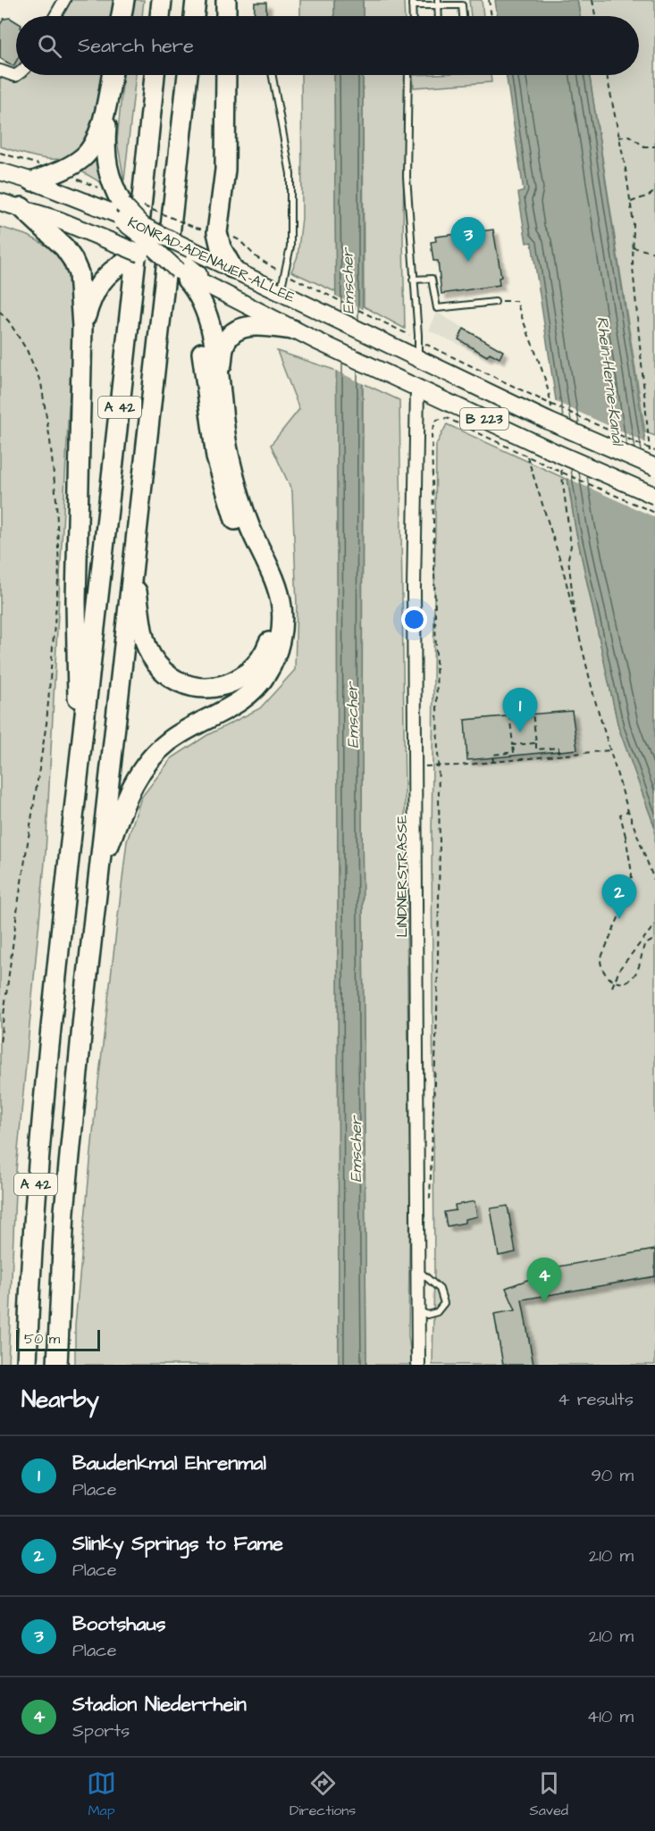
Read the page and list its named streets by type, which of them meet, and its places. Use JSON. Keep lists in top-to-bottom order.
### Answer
{
  "streets": {
    "highway": ["A 42"],
    "main road": ["KONRAD-ADENAUER-ALLEE", "B 223"],
    "street": ["LINDNERSTRASSE"]
  },
  "crossings": [
    ["KONRAD-ADENAUER-ALLEE", "LINDNERSTRASSE"]
  ],
  "water": ["Emscher", "Rhein-Herne-Kanal"],
  "scale_bar": "50 m",
  "page": {
    "search": "Search here",
    "pins": [
      "3",
      "1",
      "2",
      "4"
    ],
    "scale": "50 m",
    "heading": ["Nearby", "4 results"],
    "list": [
      {
        "mark": "1",
        "name": "Baudenkmal Ehrenmal",
        "note": "Place",
        "value": "90 m"
      },
      {
        "mark": "2",
        "name": "Slinky Springs to Fame",
        "note": "Place",
        "value": "210 m"
      },
      {
        "mark": "3",
        "name": "Bootshaus",
        "note": "Place",
        "value": "210 m"
      },
      {
        "mark": "4",
        "name": "Stadion Niederrhein",
        "note": "Sports",
        "value": "410 m"
      }
    ],
    "nav": ["Map", "Directions", "Saved"]
  }
}
